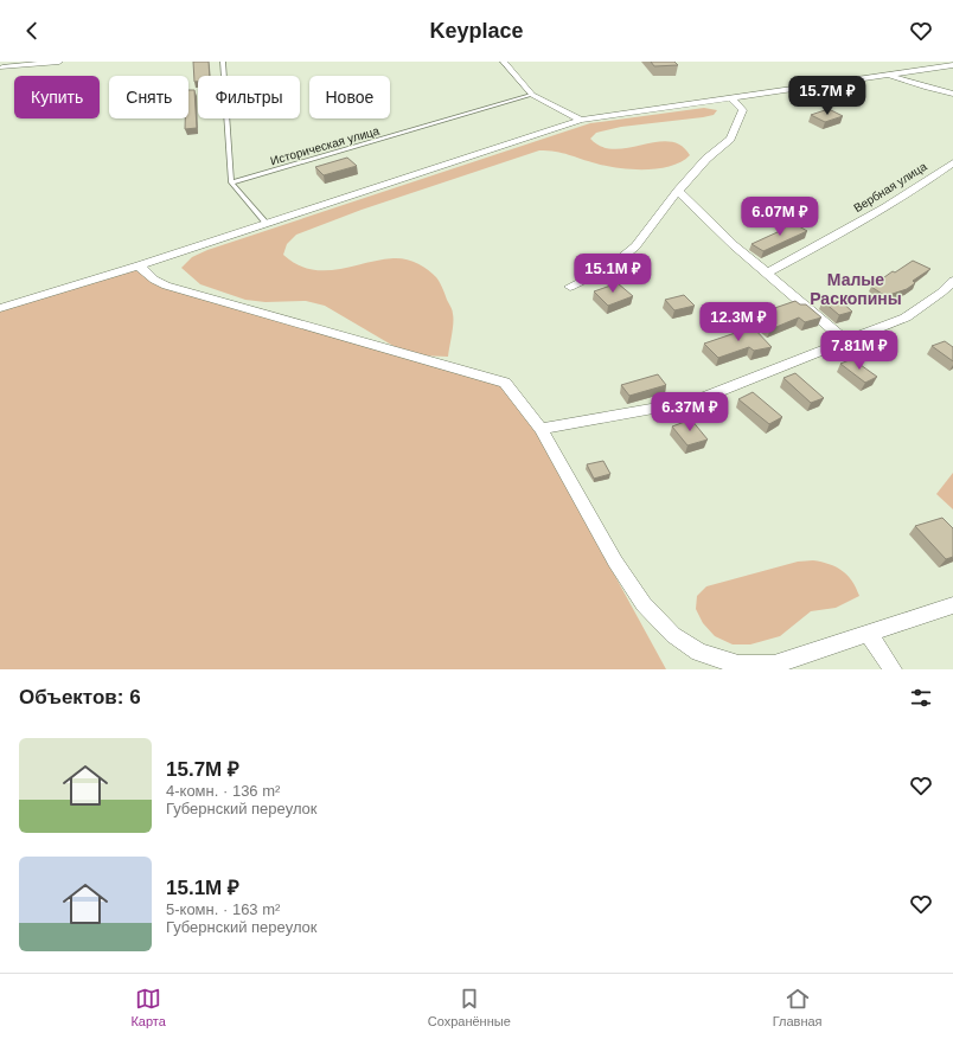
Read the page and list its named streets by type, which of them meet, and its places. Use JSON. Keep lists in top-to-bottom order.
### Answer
{
  "streets": {
    "street": ["Вербная улица"],
    "lane": ["Историческая улица"]
  },
  "districts": ["Малые Раскопины"],
  "page": {
    "header": "Keyplace",
    "price": [
      "15.7M ₽",
      "6.07M ₽",
      "15.1M ₽",
      "12.3M ₽",
      "7.81M ₽",
      "6.37M ₽"
    ],
    "chip": [
      "Купить",
      "Снять",
      "Фильтры",
      "Новое"
    ],
    "heading": "Объектов: 6",
    "list": [
      {
        "name": "15.7M ₽",
        "note": "4-комн. · 136 m² · Губернский переулок"
      },
      {
        "name": "15.1M ₽",
        "note": "5-комн. · 163 m² · Губернский переулок"
      }
    ],
    "tabs": ["Карта", "Сохранённые", "Главная"]
  }
}
